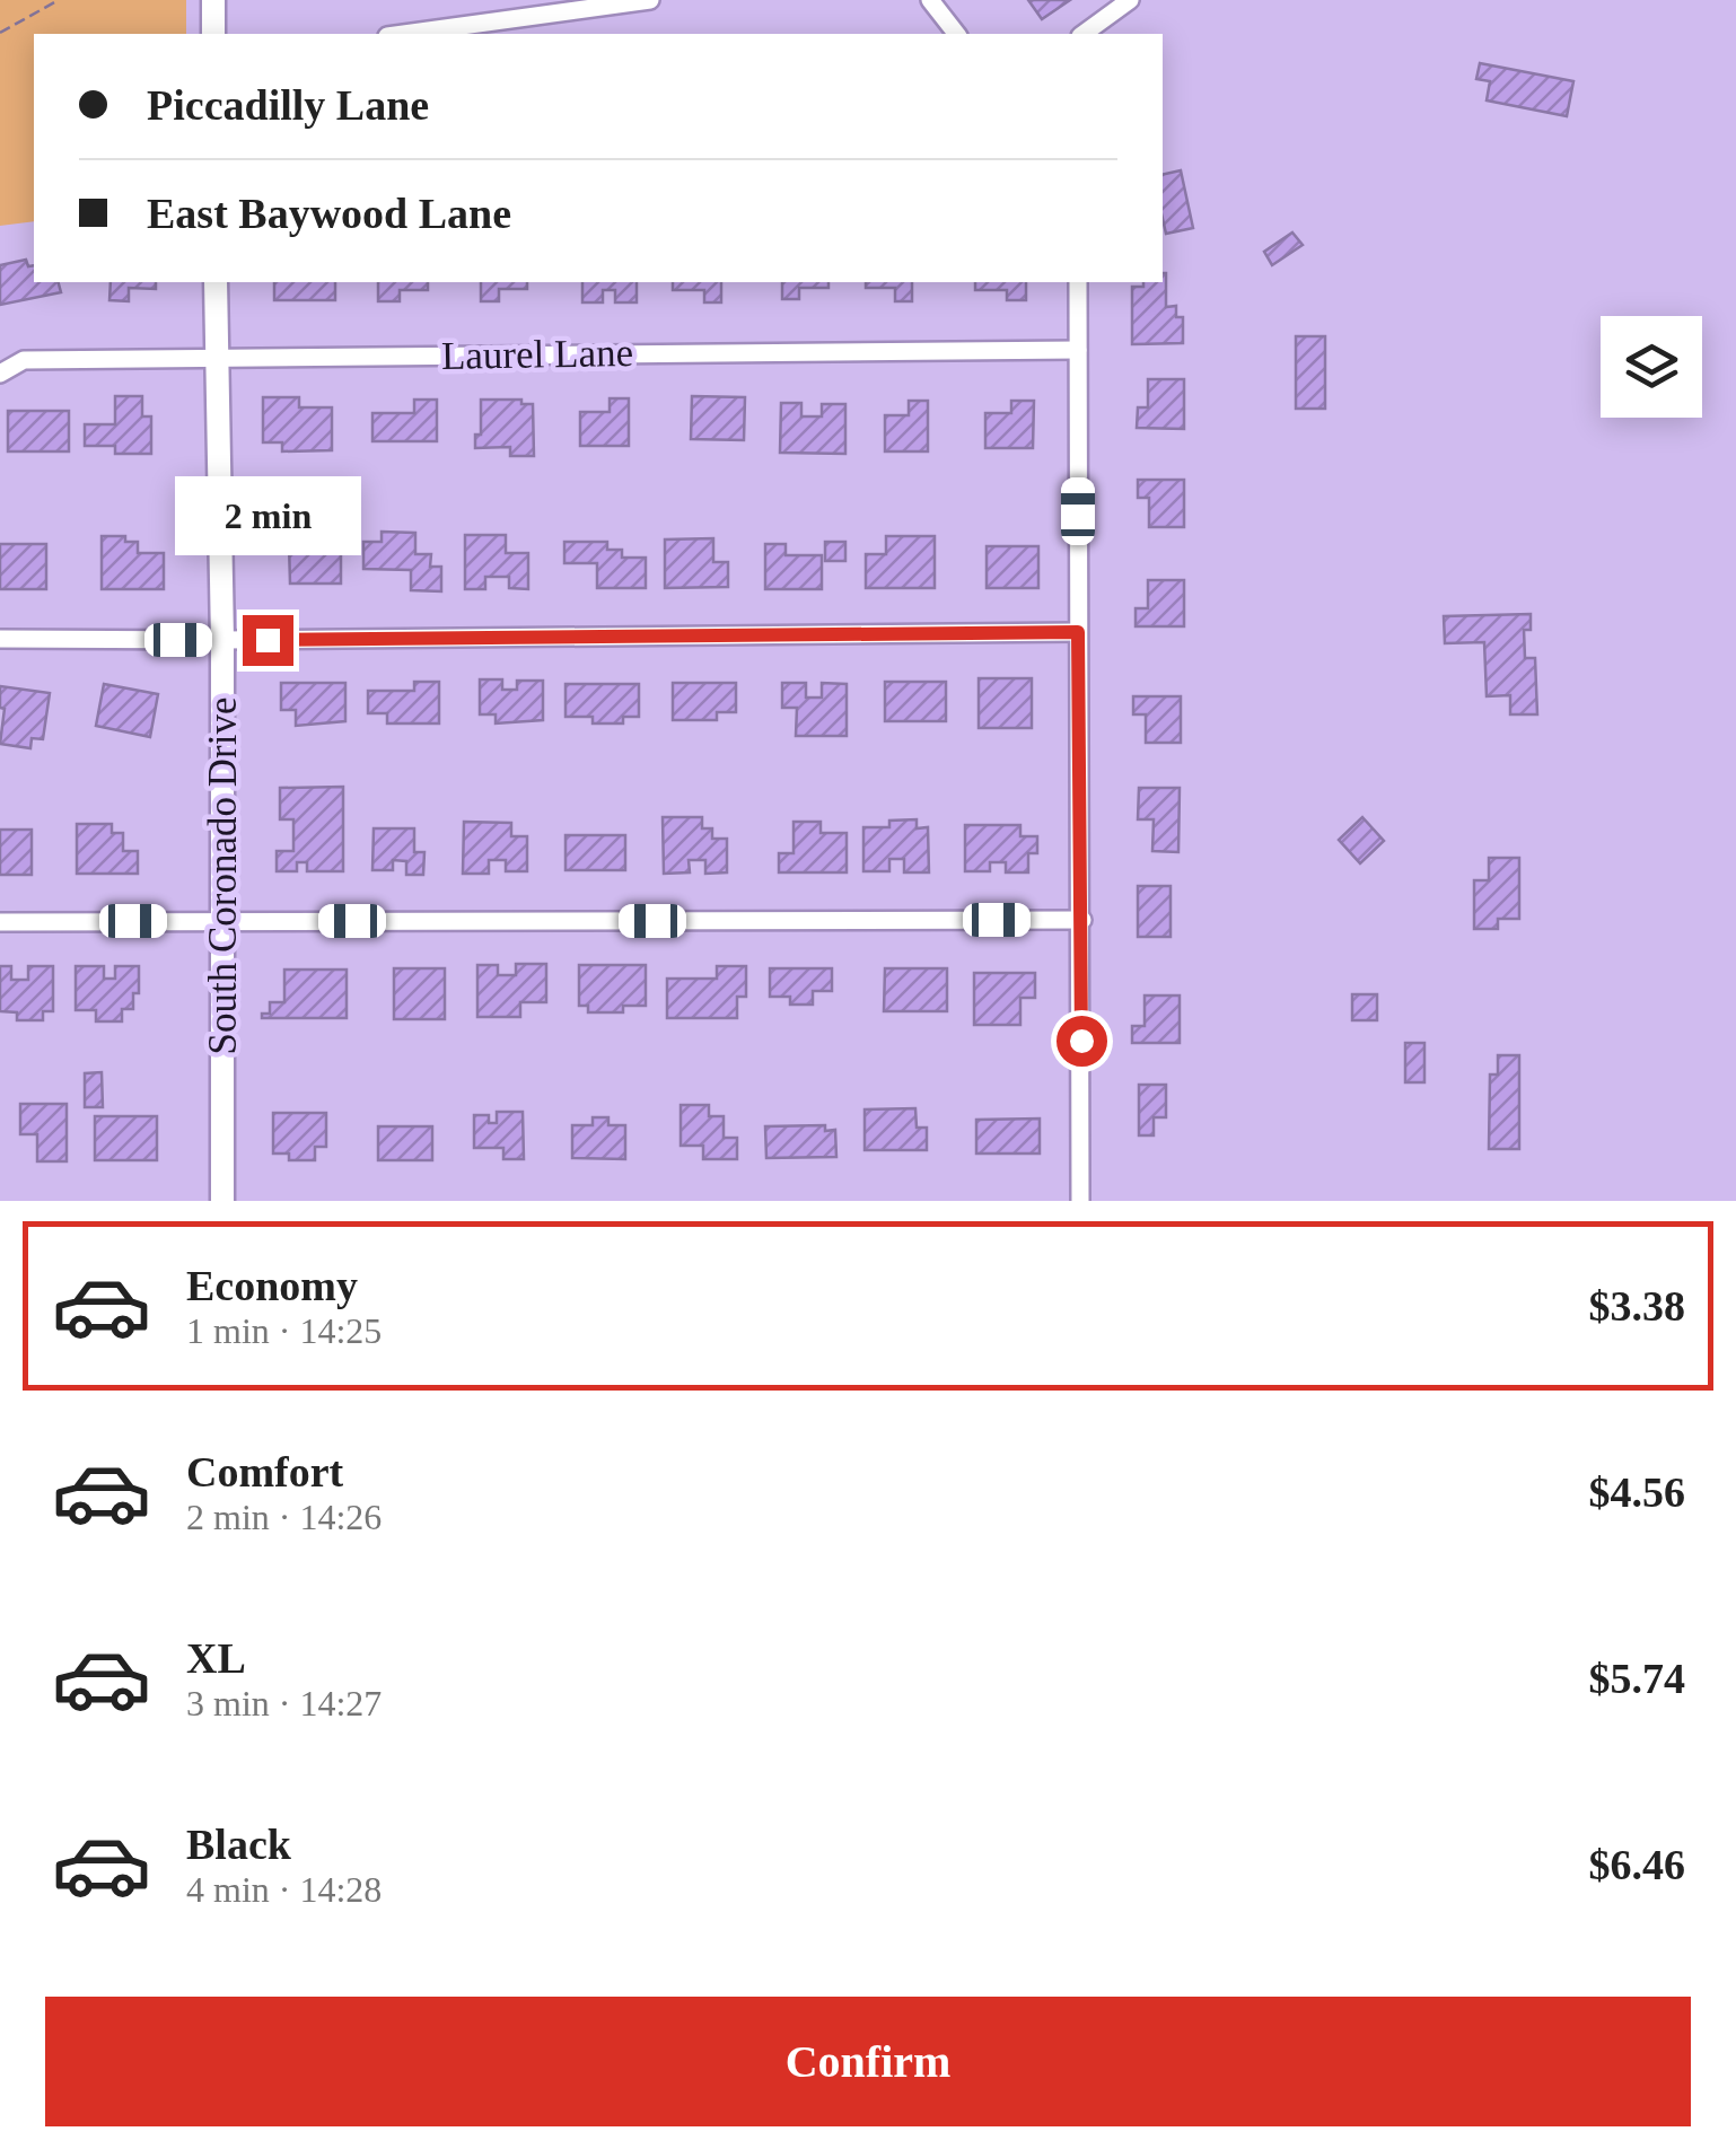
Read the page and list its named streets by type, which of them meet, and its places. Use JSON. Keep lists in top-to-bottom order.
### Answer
{
  "streets": {
    "street": ["Laurel Lane", "South Coronado Drive"]
  },
  "crossings": [
    ["Laurel Lane", "South Coronado Drive"]
  ],
  "page": {
    "banner": ["Piccadilly Lane", "East Baywood Lane"],
    "bubble": "2 min",
    "list": [
      {
        "name": "Economy",
        "note": "1 min · 14:25",
        "value": "$3.38"
      },
      {
        "name": "Comfort",
        "note": "2 min · 14:26",
        "value": "$4.56"
      },
      {
        "name": "XL",
        "note": "3 min · 14:27",
        "value": "$5.74"
      },
      {
        "name": "Black",
        "note": "4 min · 14:28",
        "value": "$6.46"
      }
    ],
    "buttons": "Confirm"
  }
}
